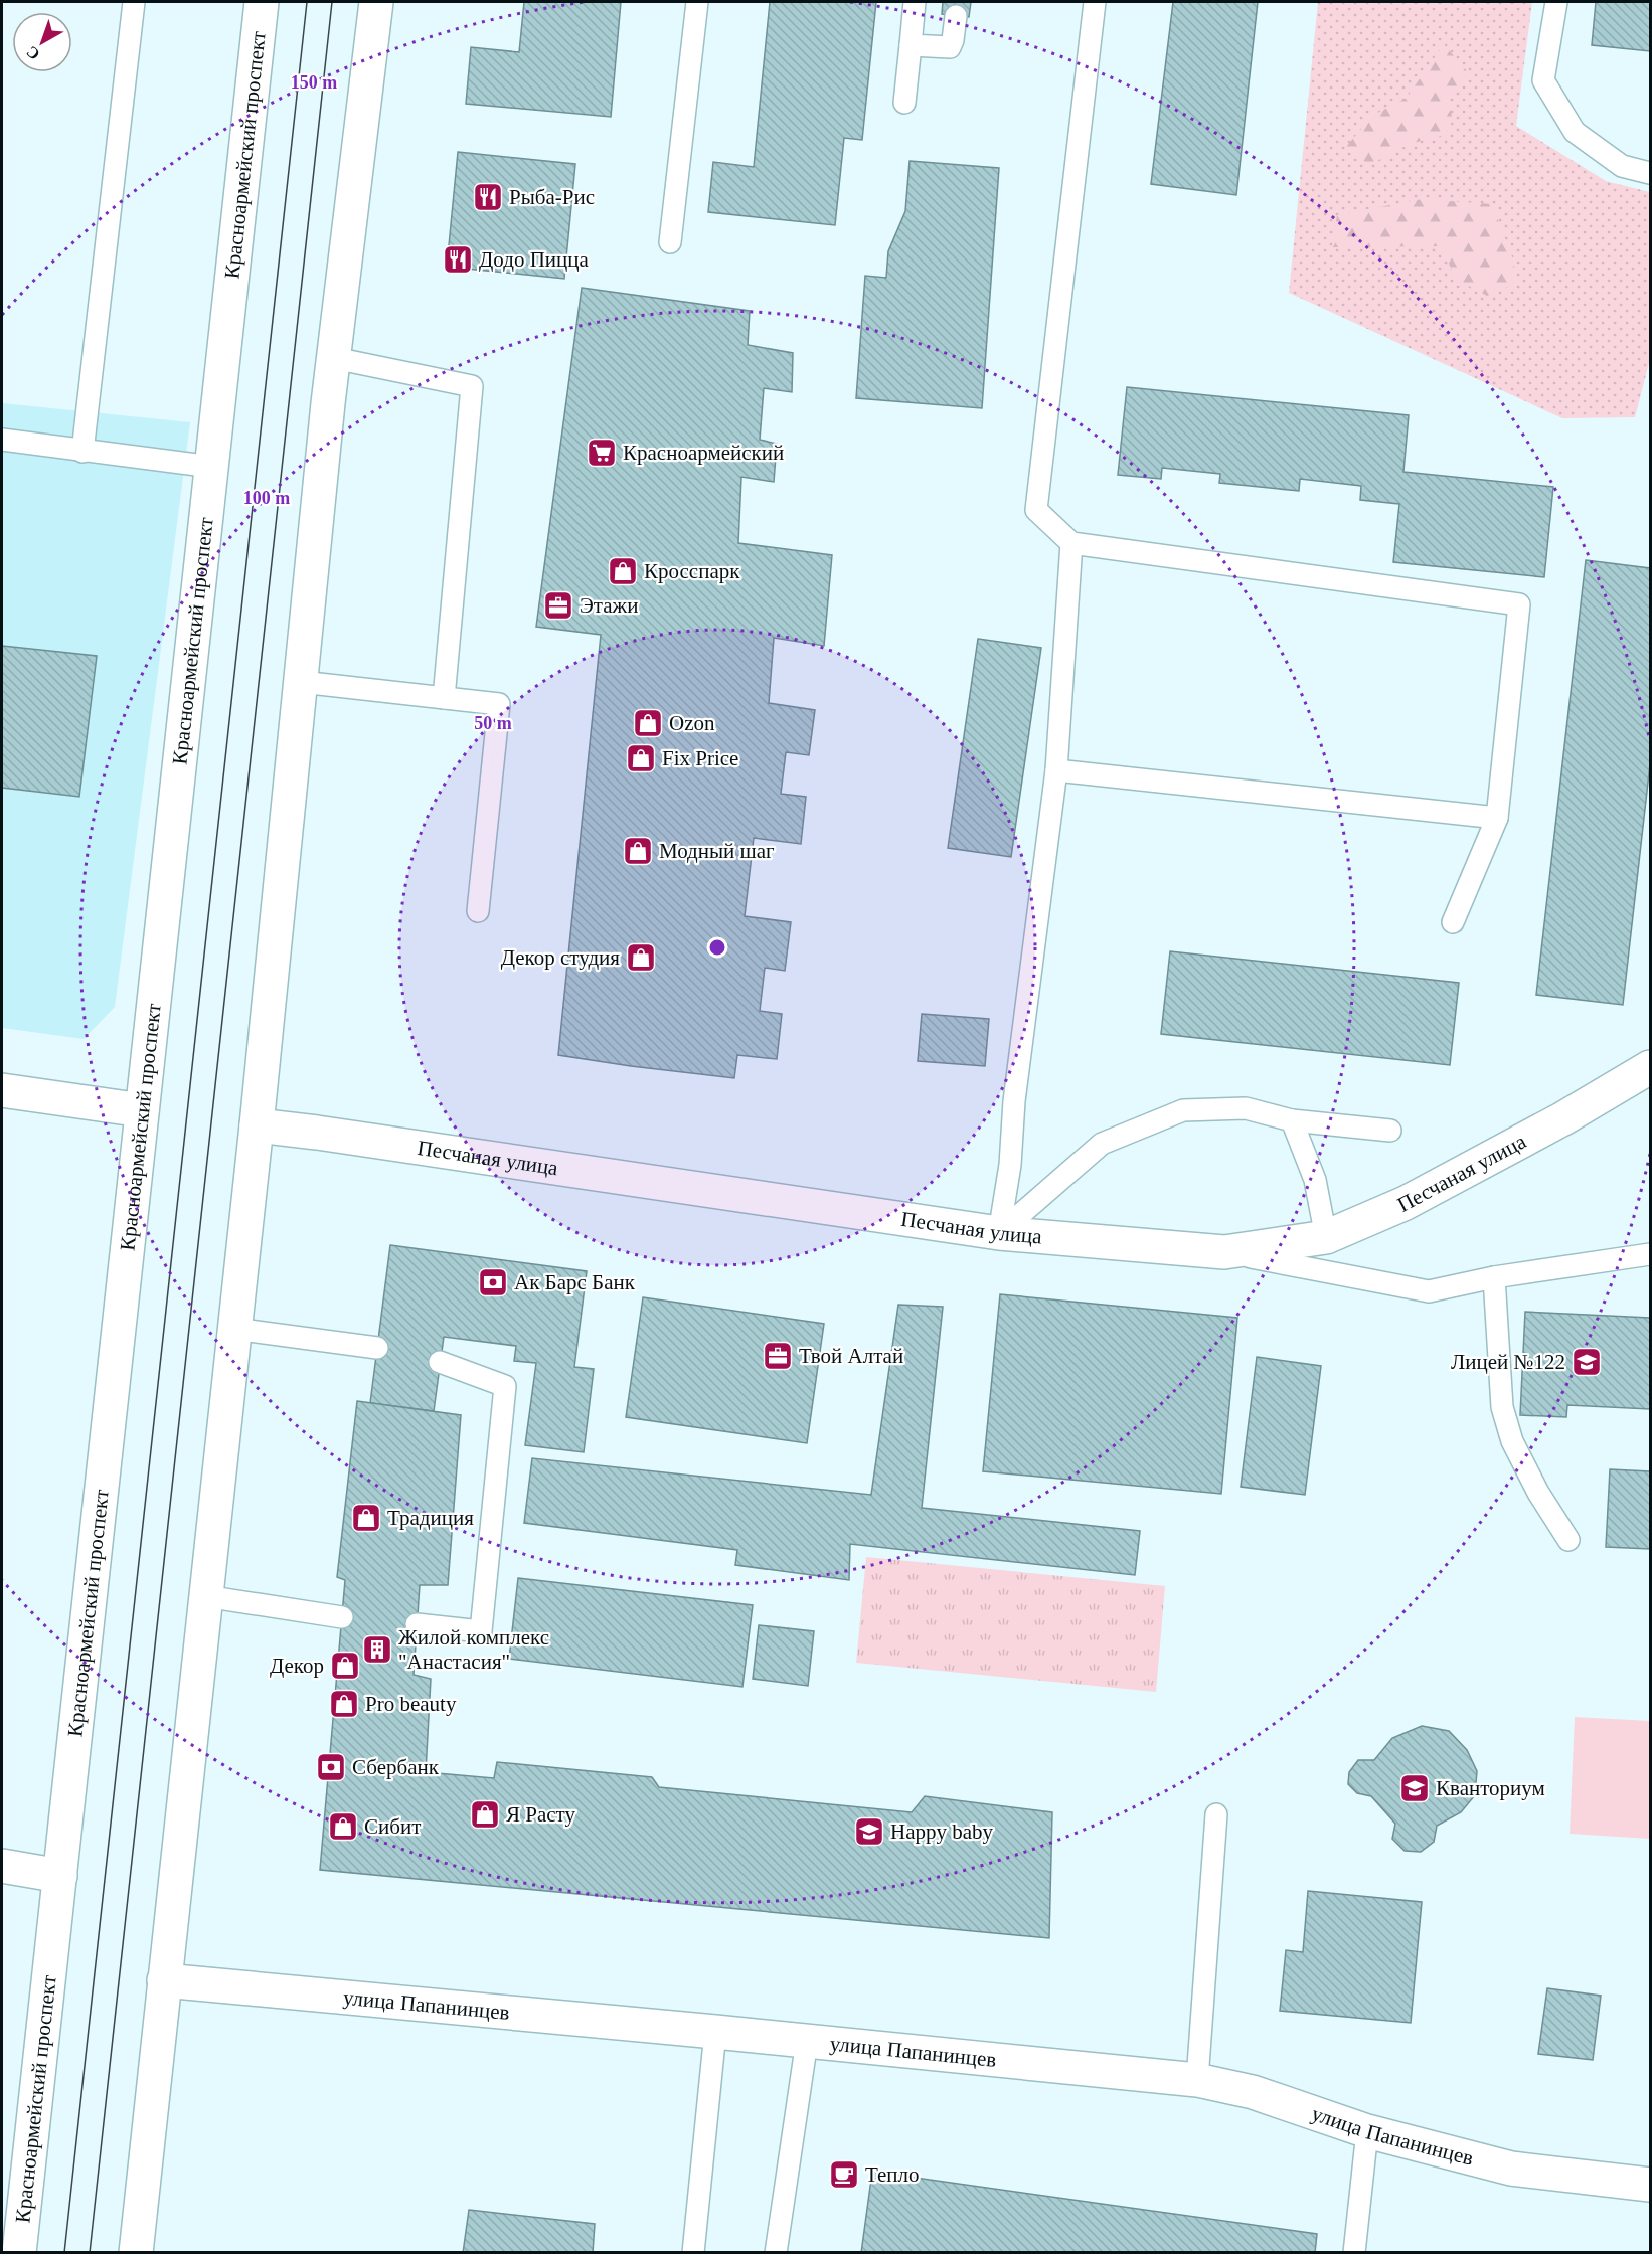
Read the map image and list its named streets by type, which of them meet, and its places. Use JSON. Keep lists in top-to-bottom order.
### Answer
{
  "streets": {
    "main road": ["Красноармейский проспект", "Песчаная улица", "улица Папанинцев"]
  },
  "places": {
    "restaurant": ["Рыба-Рис", "Додо Пицца"],
    "supermarket": ["Красноармейский"],
    "shop": [
      "Кросспарк",
      "Ozon",
      "Fix Price",
      "Модный шаг",
      "Декор студия",
      "Традиция",
      "Декор",
      "Pro beauty",
      "Я Расту",
      "Сибит"
    ],
    "office": ["Этажи", "Твой Алтай"],
    "bank": ["Ак Барс Банк", "Сбербанк"],
    "school or university": ["Лицей №122", "Кванториум", "Happy baby"],
    "building": ["Жилой комплекс \"Анастасия\""],
    "cafe": ["Тепло"]
  },
  "north": "bottom left",
  "rings": ["150 m", "100 m", "50 m"]
}
